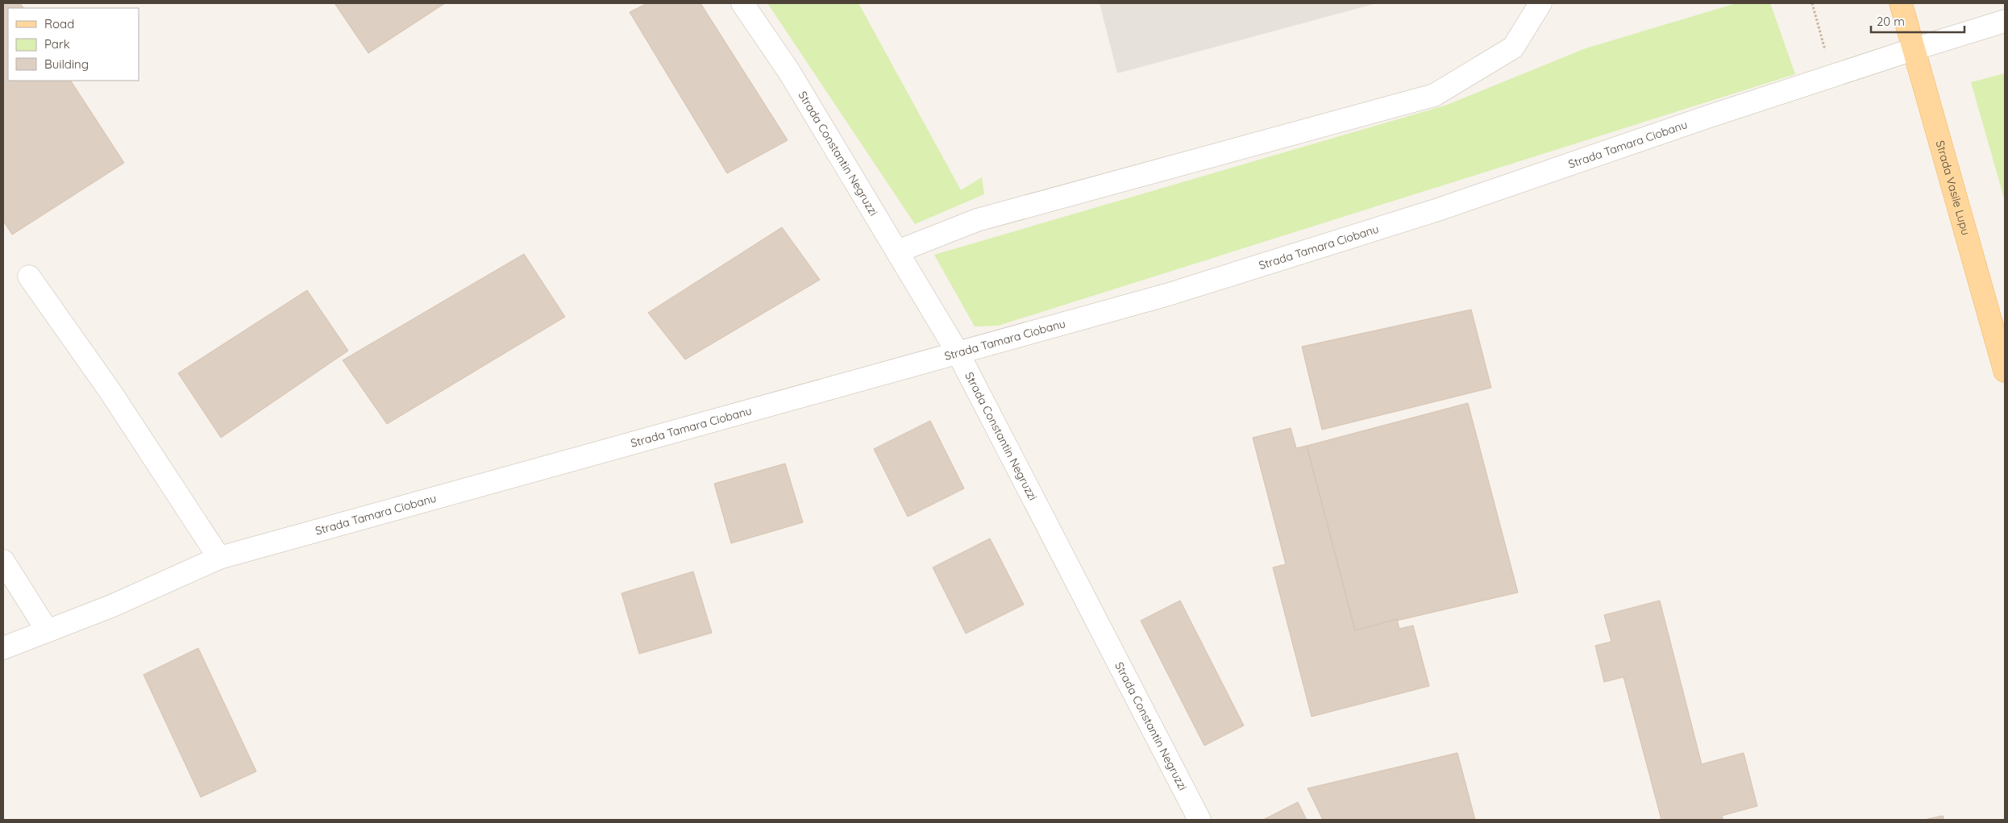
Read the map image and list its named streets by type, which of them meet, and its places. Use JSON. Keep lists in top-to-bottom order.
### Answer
{
  "streets": {
    "main road": ["Strada Vasile Lupu"],
    "street": ["Strada Tamara Ciobanu", "Strada Constantin Negruzzi"]
  },
  "crossings": [
    ["Strada Tamara Ciobanu", "Strada Constantin Negruzzi"],
    ["Strada Tamara Ciobanu", "Strada Vasile Lupu"]
  ],
  "legend": ["Road", "Park", "Building"],
  "scale_bar": "20 m"
}
